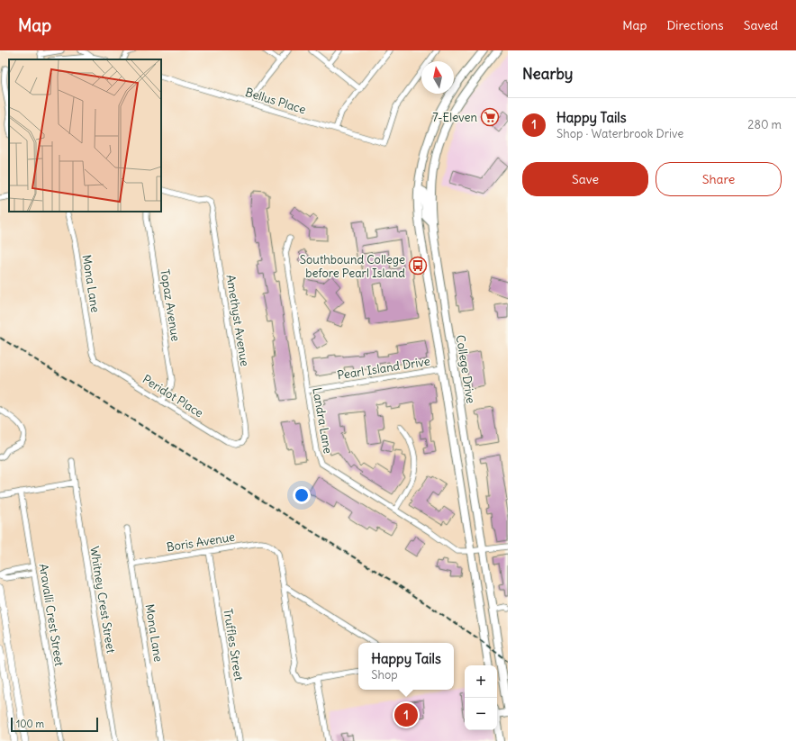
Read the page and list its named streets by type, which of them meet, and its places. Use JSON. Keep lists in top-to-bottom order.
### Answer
{
  "streets": {
    "main road": ["College Drive"],
    "street": [
      "Bellus Place",
      "Mona Lane",
      "Topaz Avenue",
      "Amethyst Avenue",
      "Pearl Island Drive",
      "Peridot Place",
      "Landra Lane",
      "Boris Avenue",
      "Whitney Crest Street",
      "Aravalli Crest Street",
      "Truffles Street"
    ]
  },
  "crossings": [
    ["Mona Lane", "Peridot Place"],
    ["Mona Lane", "Boris Avenue"],
    ["Topaz Avenue", "Peridot Place"],
    ["Amethyst Avenue", "Peridot Place"],
    ["Pearl Island Drive", "College Drive"],
    ["Pearl Island Drive", "Landra Lane"],
    ["College Drive", "Landra Lane"],
    ["Boris Avenue", "Truffles Street"]
  ],
  "places": {
    "supermarket": ["7-Eleven"],
    "bus stop": ["Southbound College before Pearl Island"]
  },
  "scale_bar": "100 m",
  "north": "top",
  "page": {
    "header": "Map",
    "nav": ["Map", "Directions", "Saved"],
    "heading": "Nearby",
    "list": [
      {
        "mark": "1",
        "name": "Happy Tails",
        "note": "Shop · Waterbrook Drive",
        "value": "280 m"
      }
    ],
    "buttons": ["Save", "Share"],
    "popup": ["Happy Tails", "Shop"],
    "map_buttons": ["+", "−"],
    "pins": "1",
    "scale": "100 m"
  }
}
